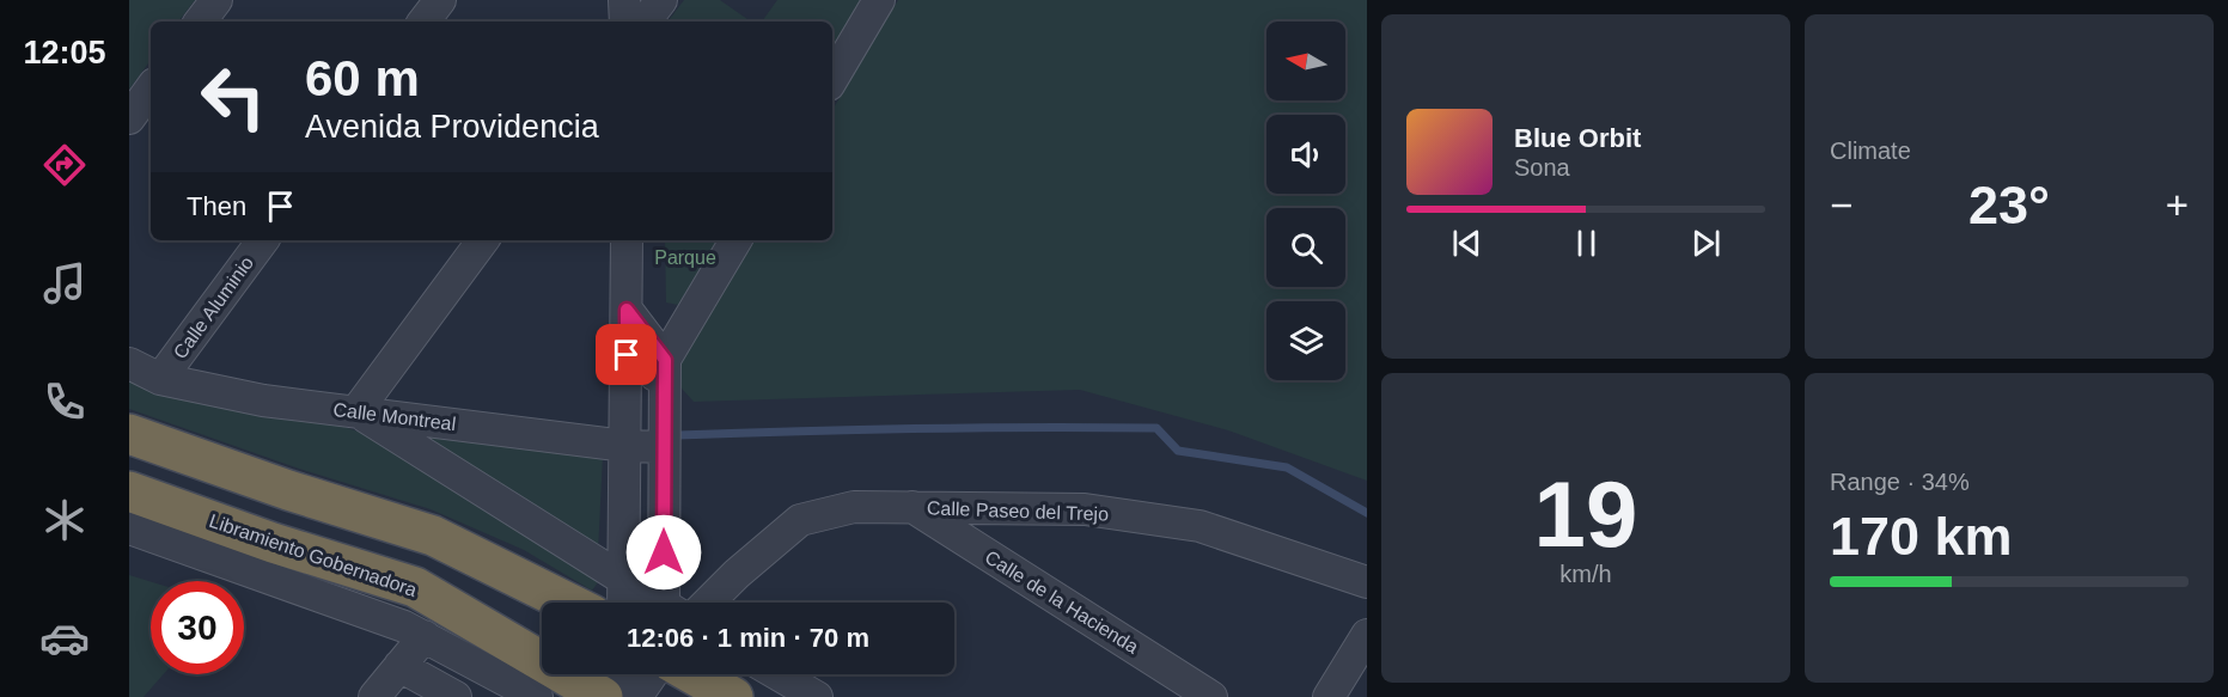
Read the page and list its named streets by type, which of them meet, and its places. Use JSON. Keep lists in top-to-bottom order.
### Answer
{
  "streets": {
    "highway": ["Libramiento Gobernadora"],
    "street": [
      "Calle Aluminio",
      "Calle Montreal",
      "Calle Paseo del Trejo",
      "Calle de la Hacienda"
    ]
  },
  "crossings": [
    ["Calle Aluminio", "Calle Montreal"],
    ["Calle Paseo del Trejo", "Calle de la Hacienda"]
  ],
  "parks": ["Parque"],
  "north": "left",
  "page": {
    "tabs": "12:05",
    "tile": [
      "Climate",
      ["19", "km/h"],
      ["Range · 34%", "170 km"]
    ],
    "turn": ["60 m", "Avenida Providencia"],
    "song": ["Blue Orbit", "Sona"],
    "then": "Then",
    "heat": ["−", "23°", "+"],
    "limit": "30",
    "trip": "12:06 · 1 min · 70 m"
  }
}
